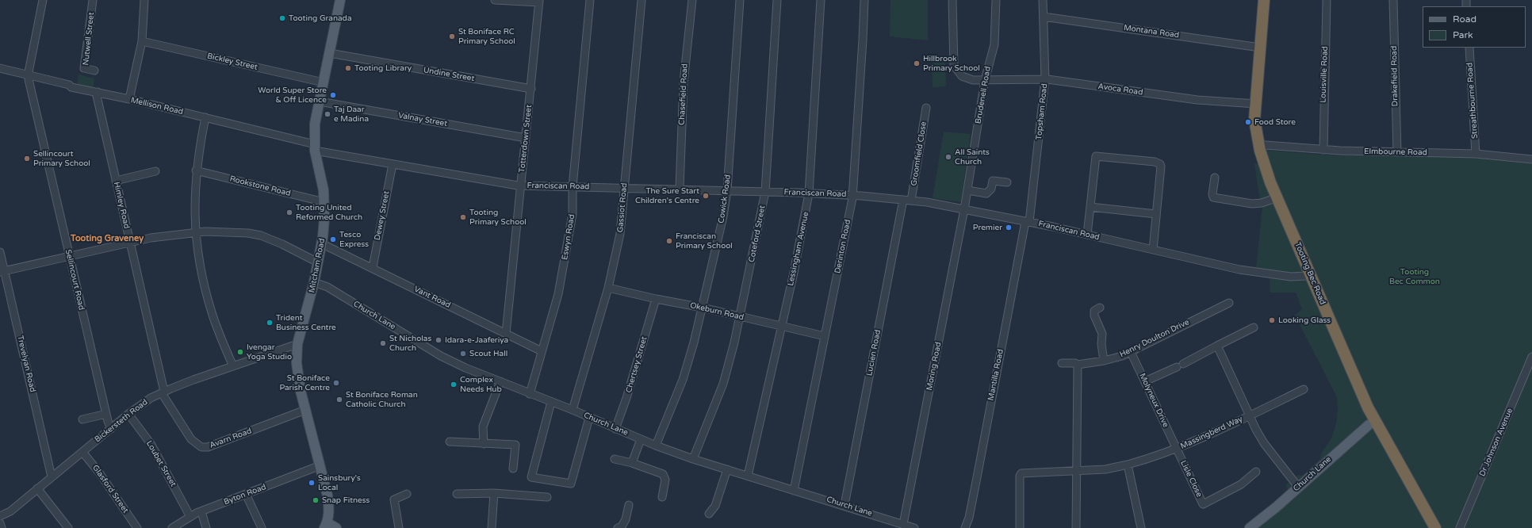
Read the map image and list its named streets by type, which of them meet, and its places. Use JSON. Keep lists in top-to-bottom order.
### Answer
{
  "streets": {
    "highway": ["Tooting Bec Road"],
    "main road": ["Mitcham Road", "Church Lane"],
    "street": [
      "Montana Road",
      "Nutwell Street",
      "Bickley Street",
      "Undine Street",
      "Louisville Road",
      "Drakefield Road",
      "Avoca Road",
      "Chasefield Road",
      "Brudenell Road",
      "Streathbourne Road",
      "Mellison Road",
      "Topsham Road",
      "Valnay Street",
      "Totterdown Street",
      "Elmbourne Road",
      "Groomfield Close",
      "Rookstone Road",
      "Franciscan Road",
      "Cowick Road",
      "Himley Road",
      "Gassiot Road",
      "Dewey Street",
      "Coteford Street",
      "Eswyn Road",
      "Derinton Road",
      "Lessingham Avenue",
      "Sellincourt Road",
      "Vant Road",
      "Okeburn Road",
      "Henry Doulton Drive",
      "Lucien Road",
      "Trevelyan Road",
      "Chertsey Street",
      "Moring Road",
      "Mantilla Road",
      "Molyneux Drive",
      "Bickersteth Road",
      "Massingberd Way",
      "Avarn Road",
      "Dr Johnson Avenue",
      "Loubet Street",
      "Lisle Close",
      "Glasford Street",
      "Byton Road"
    ]
  },
  "crossings": [
    ["Montana Road", "Topsham Road"],
    ["Montana Road", "Tooting Bec Road"],
    ["Bickley Street", "Mitcham Road"],
    ["Undine Street", "Totterdown Street"],
    ["Undine Street", "Mitcham Road"],
    ["Louisville Road", "Elmbourne Road"],
    ["Drakefield Road", "Elmbourne Road"],
    ["Avoca Road", "Brudenell Road"],
    ["Avoca Road", "Topsham Road"],
    ["Avoca Road", "Tooting Bec Road"],
    ["Chasefield Road", "Franciscan Road"],
    ["Brudenell Road", "Franciscan Road"],
    ["Brudenell Road", "Moring Road"],
    ["Streathbourne Road", "Elmbourne Road"],
    ["Mellison Road", "Franciscan Road"],
    ["Mellison Road", "Himley Road"],
    ["Mellison Road", "Mitcham Road"],
    ["Mellison Road", "Sellincourt Road"],
    ["Topsham Road", "Franciscan Road"],
    ["Topsham Road", "Mantilla Road"],
    ["Valnay Street", "Totterdown Street"],
    ["Valnay Street", "Mitcham Road"],
    ["Totterdown Street", "Franciscan Road"],
    ["Totterdown Street", "Vant Road"],
    ["Elmbourne Road", "Tooting Bec Road"],
    ["Groomfield Close", "Franciscan Road"],
    ["Rookstone Road", "Mitcham Road"],
    ["Franciscan Road", "Cowick Road"],
    ["Franciscan Road", "Gassiot Road"],
    ["Franciscan Road", "Dewey Street"],
    ["Franciscan Road", "Coteford Street"],
    ["Franciscan Road", "Eswyn Road"],
    ["Franciscan Road", "Derinton Road"],
    ["Franciscan Road", "Lessingham Avenue"],
    ["Franciscan Road", "Mitcham Road"],
    ["Franciscan Road", "Tooting Bec Road"],
    ["Franciscan Road", "Lucien Road"],
    ["Franciscan Road", "Moring Road"],
    ["Franciscan Road", "Mantilla Road"],
    ["Cowick Road", "Okeburn Road"],
    ["Cowick Road", "Church Lane"],
    ["Himley Road", "Bickersteth Road"],
    ["Himley Road", "Avarn Road"],
    ["Gassiot Road", "Okeburn Road"],
    ["Gassiot Road", "Church Lane"],
    ["Dewey Street", "Vant Road"],
    ["Coteford Street", "Okeburn Road"],
    ["Coteford Street", "Church Lane"],
    ["Eswyn Road", "Vant Road"],
    ["Eswyn Road", "Church Lane"],
    ["Derinton Road", "Okeburn Road"],
    ["Derinton Road", "Church Lane"],
    ["Lessingham Avenue", "Okeburn Road"],
    ["Lessingham Avenue", "Church Lane"],
    ["Mitcham Road", "Vant Road"],
    ["Mitcham Road", "Church Lane"],
    ["Mitcham Road", "Bickersteth Road"],
    ["Mitcham Road", "Avarn Road"],
    ["Mitcham Road", "Byton Road"],
    ["Tooting Bec Road", "Church Lane"],
    ["Sellincourt Road", "Bickersteth Road"],
    ["Okeburn Road", "Chertsey Street"],
    ["Church Lane", "Lucien Road"],
    ["Church Lane", "Chertsey Street"],
    ["Church Lane", "Moring Road"],
    ["Church Lane", "Massingberd Way"],
    ["Henry Doulton Drive", "Molyneux Drive"],
    ["Trevelyan Road", "Bickersteth Road"],
    ["Molyneux Drive", "Massingberd Way"],
    ["Molyneux Drive", "Lisle Close"],
    ["Bickersteth Road", "Avarn Road"],
    ["Bickersteth Road", "Loubet Street"],
    ["Bickersteth Road", "Glasford Street"],
    ["Massingberd Way", "Lisle Close"],
    ["Loubet Street", "Byton Road"]
  ],
  "districts": ["Tooting Graveney"],
  "parks": ["Tooting Bec Common"],
  "places": [
    "Tooting Granada",
    "St Boniface RC Primary School",
    "Hillbrook Primary School",
    "Tooting Library",
    "World Super Store & Off Licence",
    "Taj Daar e Madina",
    "Food Store",
    "All Saints Church",
    "Sellincourt Primary School",
    "The Sure Start Children's Centre",
    "Tooting United Reformed Church",
    "Tooting Primary School",
    "Premier",
    "Tesco Express",
    "Franciscan Primary School",
    "Looking Glass",
    "Trident Business Centre",
    "Idara-e-Jaaferiya",
    "St Nicholas Church",
    "Ivengar Yoga Studio",
    "Scout Hall",
    "St Boniface Parish Centre",
    "Complex Needs Hub",
    "St Boniface Roman Catholic Church",
    "Sainsbury's Local",
    "Snap Fitness"
  ],
  "legend": ["Road", "Park"]
}
